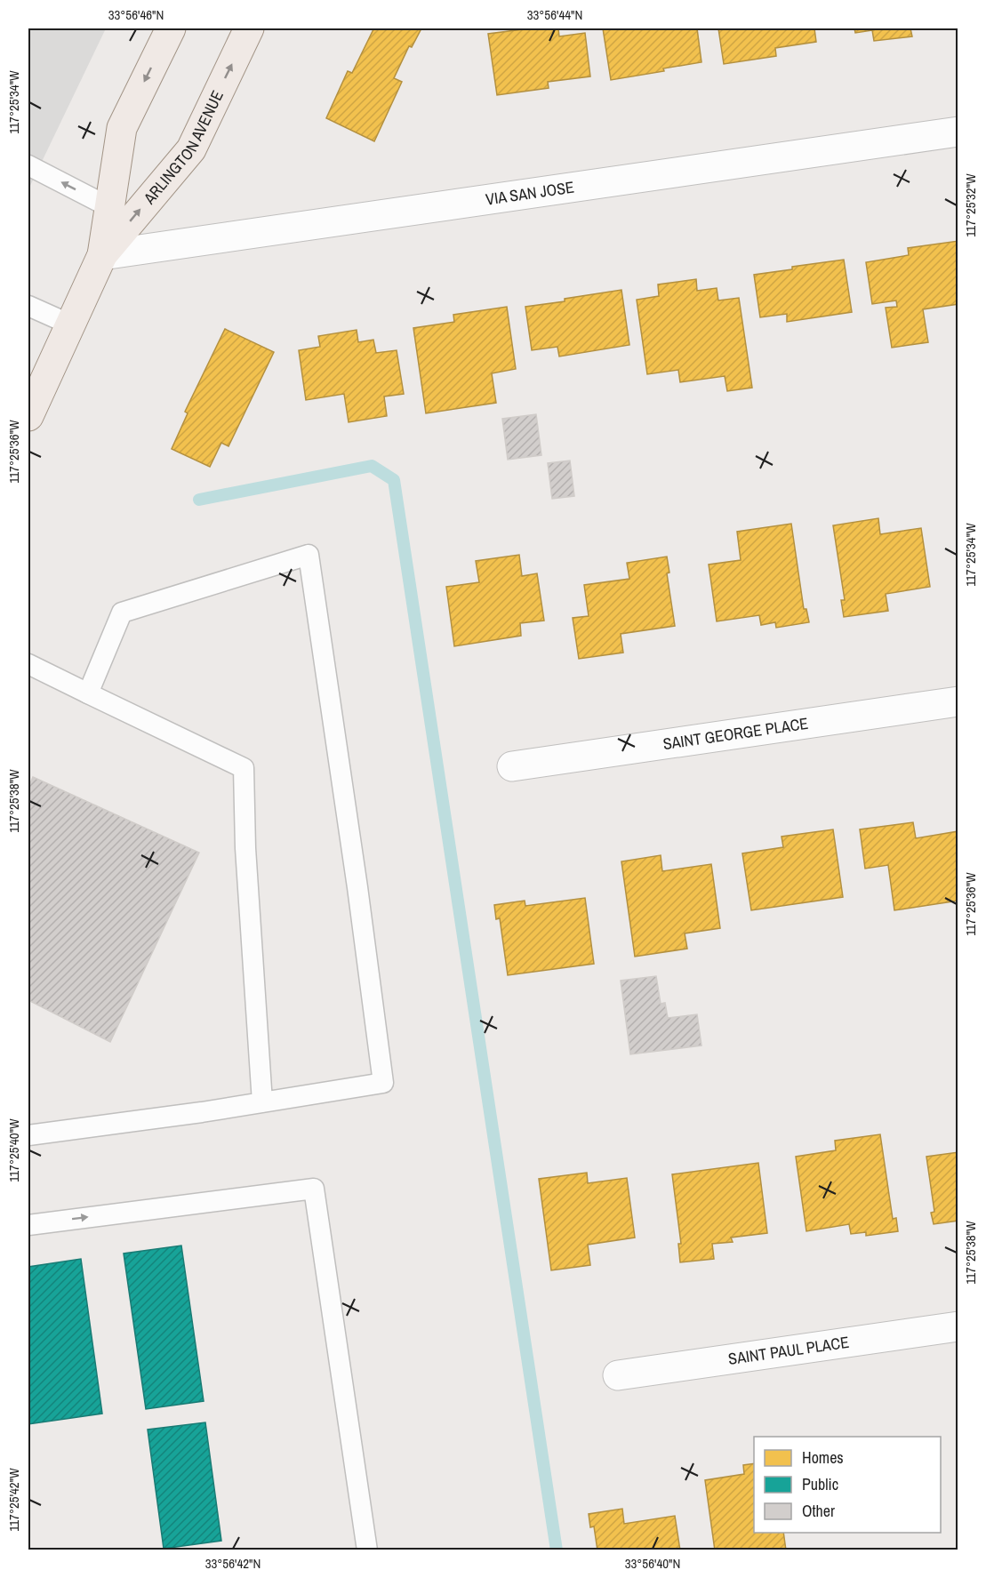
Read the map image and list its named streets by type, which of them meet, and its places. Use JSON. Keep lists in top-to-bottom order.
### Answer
{
  "streets": {
    "main road": ["ARLINGTON AVENUE"],
    "street": ["VIA SAN JOSE", "SAINT GEORGE PLACE", "SAINT PAUL PLACE"]
  },
  "crossings": [
    ["ARLINGTON AVENUE", "VIA SAN JOSE"]
  ],
  "legend": ["Homes", "Public", "Other"],
  "coordinates": [
    "33°56'46\"N",
    "33°56'44\"N",
    "117°25'34\"W",
    "117°25'32\"W",
    "117°25'36\"W",
    "117°25'38\"W",
    "117°25'40\"W",
    "117°25'42\"W",
    "33°56'42\"N",
    "33°56'40\"N"
  ]
}
